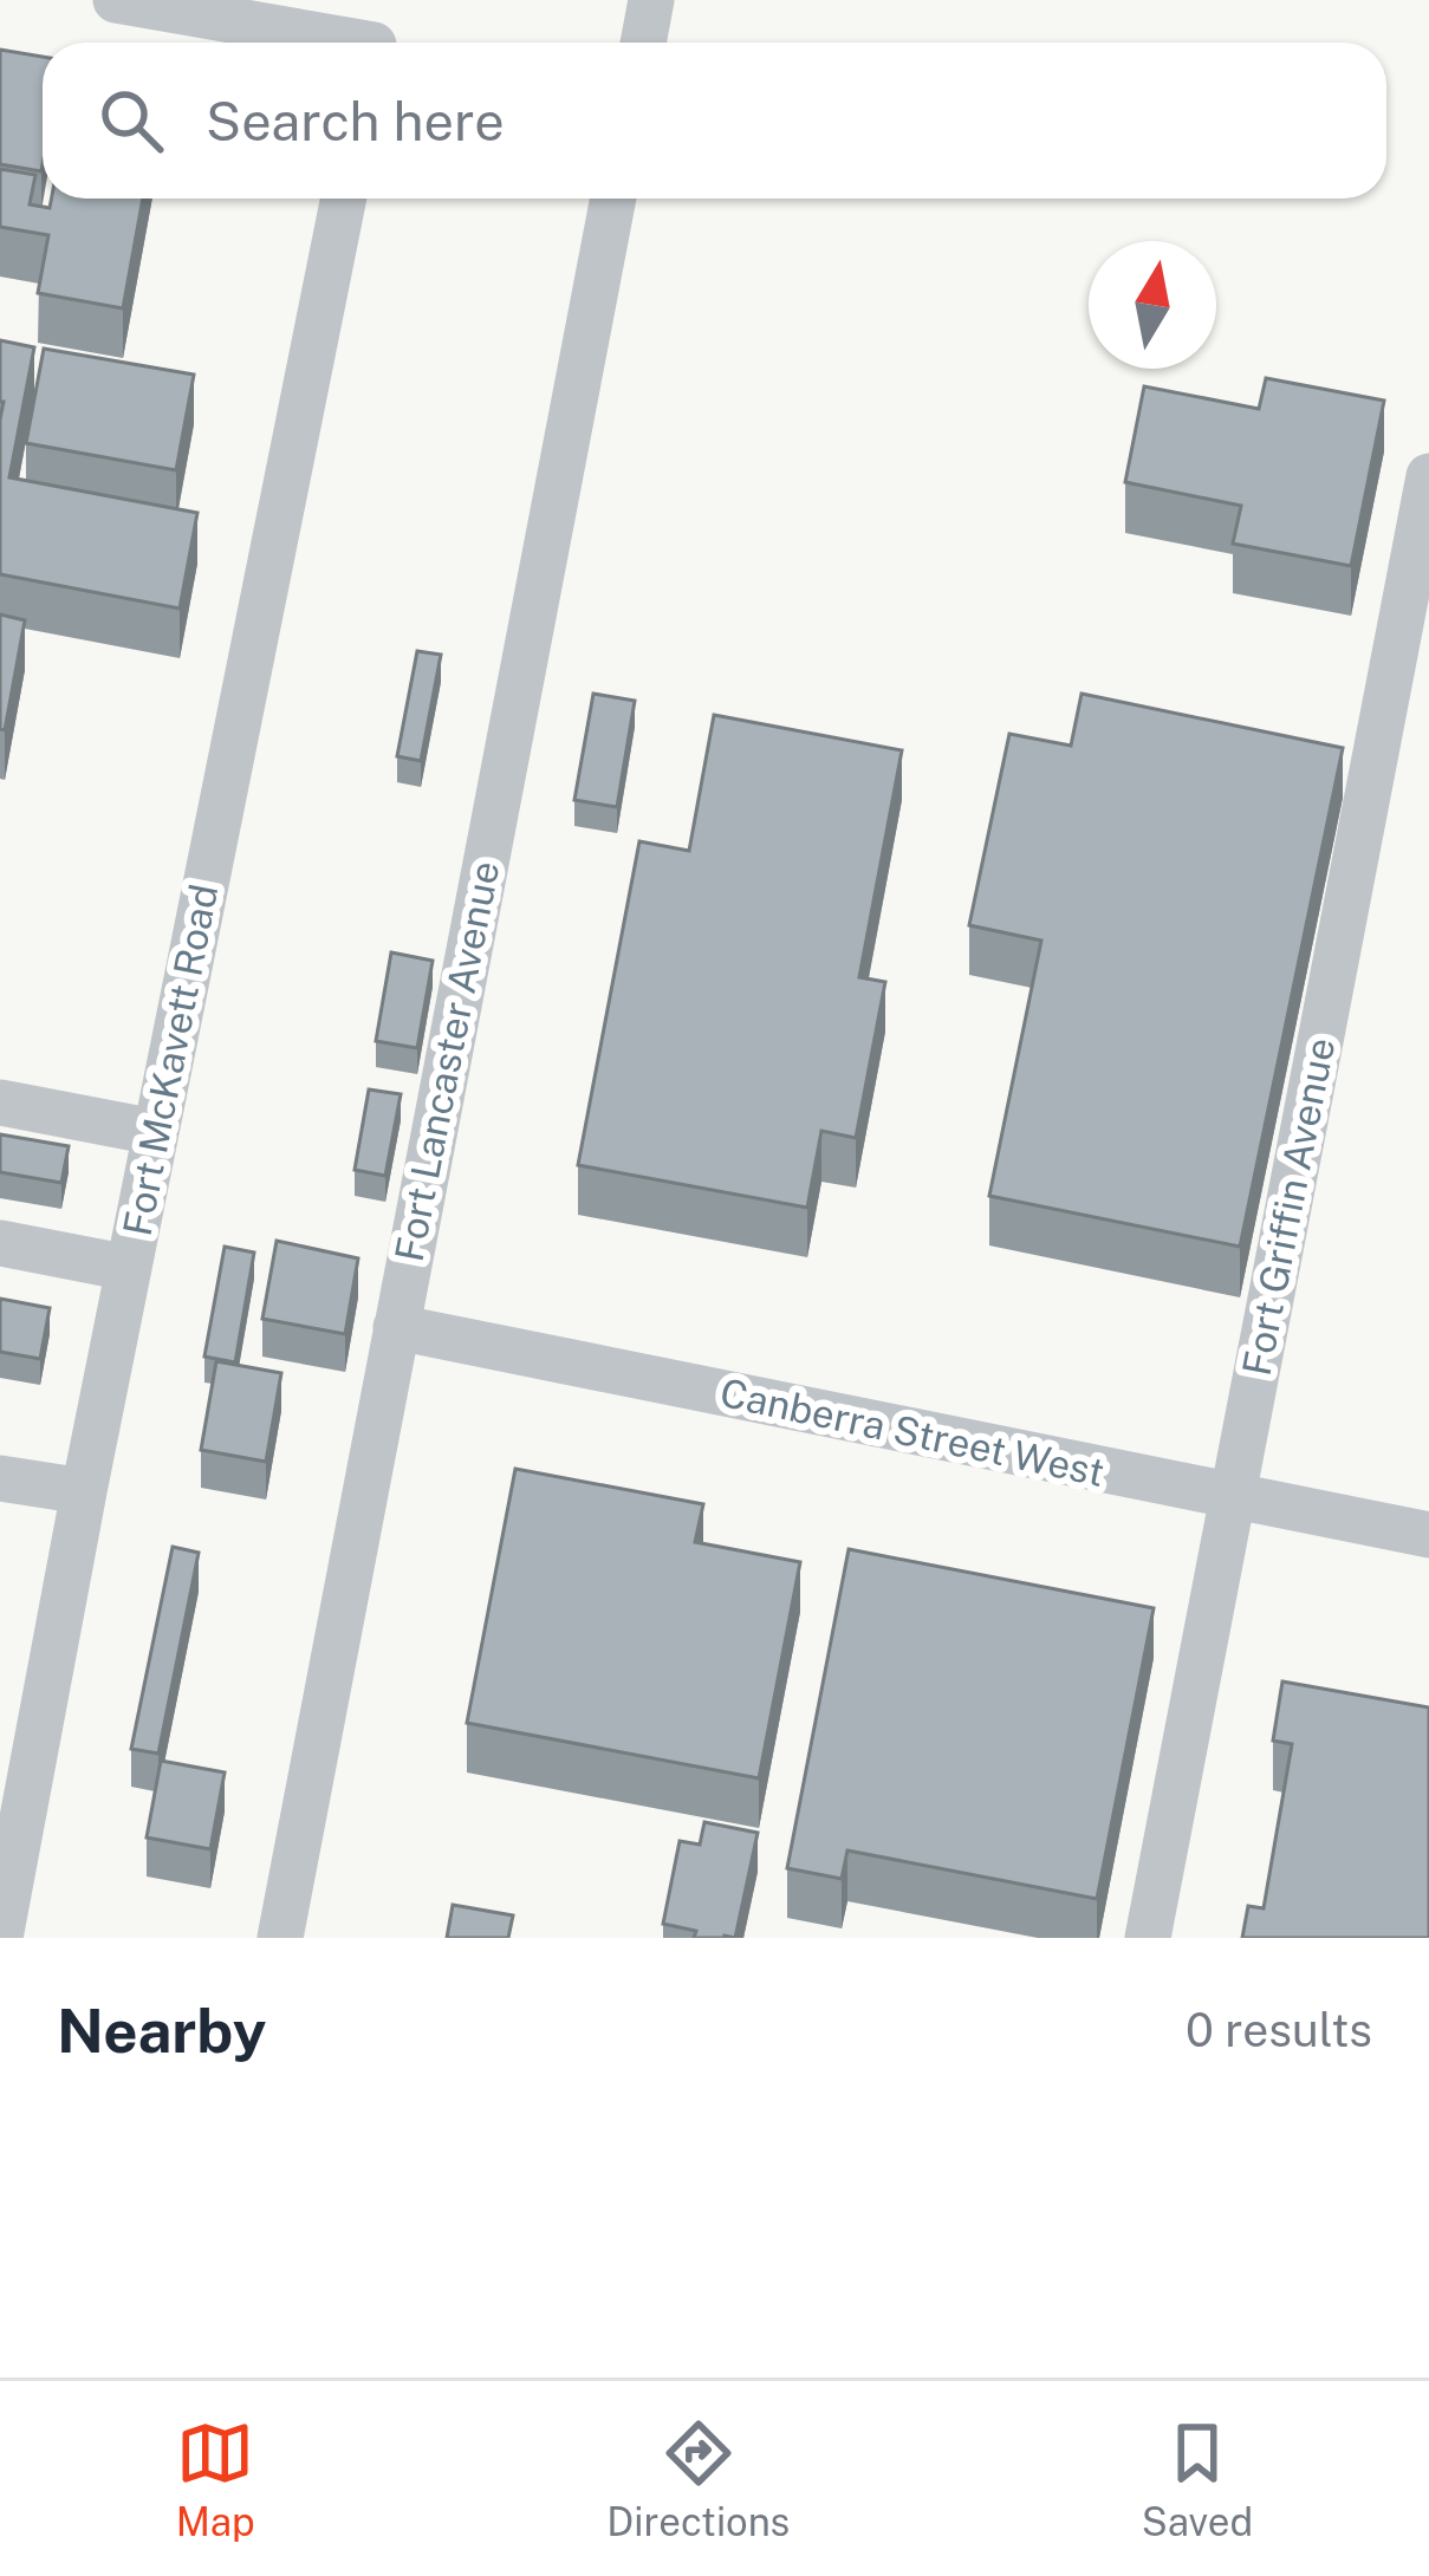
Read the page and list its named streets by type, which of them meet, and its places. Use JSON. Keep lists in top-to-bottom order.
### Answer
{
  "streets": {
    "street": [
      "Fort McKavett Road",
      "Fort Lancaster Avenue",
      "Fort Griffin Avenue",
      "Canberra Street West"
    ]
  },
  "crossings": [
    ["Fort Lancaster Avenue", "Canberra Street West"],
    ["Fort Griffin Avenue", "Canberra Street West"]
  ],
  "north": "top",
  "page": {
    "search": "Search here",
    "heading": ["Nearby", "0 results"],
    "nav": ["Map", "Directions", "Saved"]
  }
}
